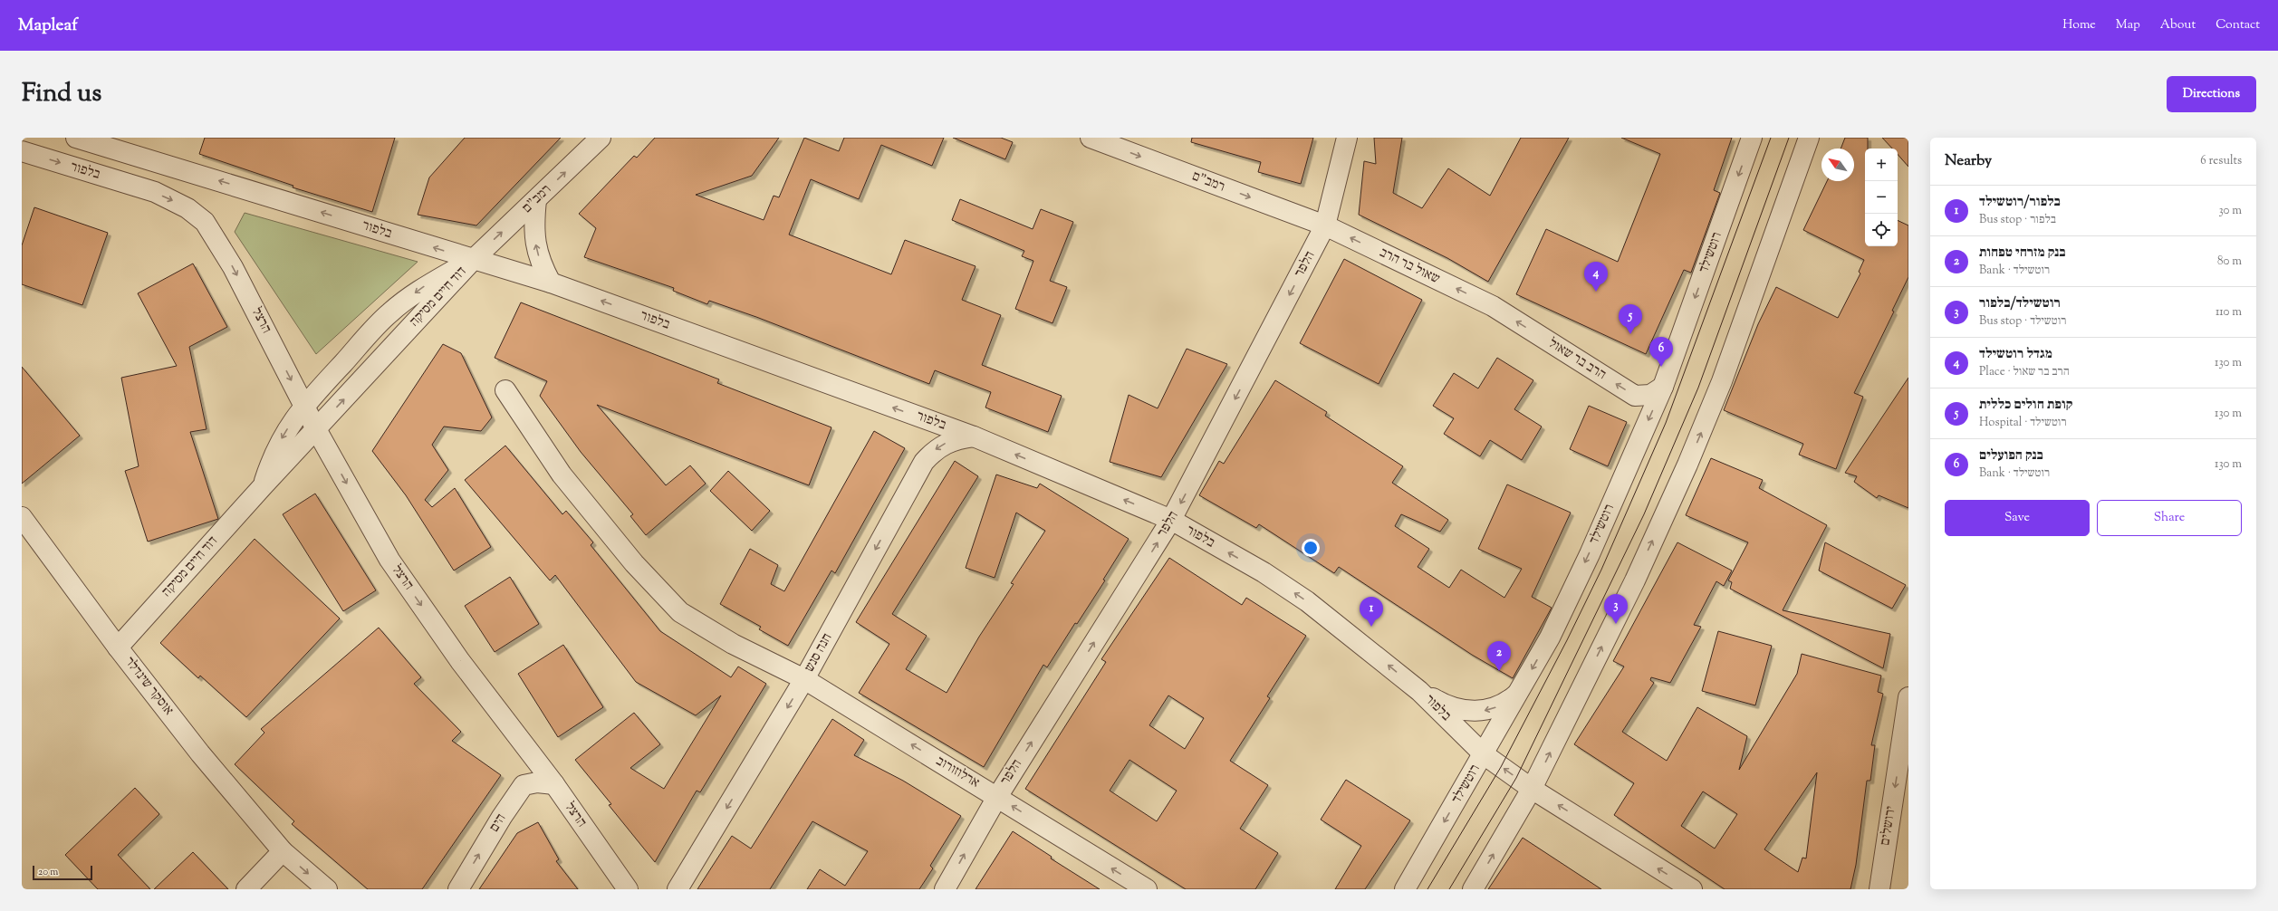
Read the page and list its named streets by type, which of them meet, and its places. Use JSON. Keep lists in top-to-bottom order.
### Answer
{
  "streets": {
    "street": [
      "בלפור",
      "רמב\"ם",
      "רוטשילד",
      "הלפר",
      "שאול בר הרב",
      "דוד חיים מסיקה",
      "הרצל",
      "הרב בר שאול",
      "חנה סנש",
      "אוסקר שינדלר",
      "ארלוזורוב",
      "הים",
      "ירושלים"
    ]
  },
  "crossings": [
    ["בלפור", "רמב\"ם"],
    ["בלפור", "רוטשילד"],
    ["בלפור", "הלפר"],
    ["בלפור", "דוד חיים מסיקה"],
    ["בלפור", "הרצל"],
    ["בלפור", "חנה סנש"],
    ["רמב\"ם", "הלפר"],
    ["רמב\"ם", "שאול בר הרב"],
    ["רמב\"ם", "דוד חיים מסיקה"],
    ["רוטשילד", "הרב בר שאול"],
    ["הלפר", "שאול בר הרב"],
    ["הלפר", "ארלוזורוב"],
    ["שאול בר הרב", "הרב בר שאול"],
    ["דוד חיים מסיקה", "הרצל"],
    ["דוד חיים מסיקה", "אוסקר שינדלר"],
    ["הרצל", "הים"],
    ["חנה סנש", "ארלוזורוב"]
  ],
  "one_way": [
    "רמב\"ם",
    "שאול בר הרב",
    "הרצל",
    "הרב בר שאול",
    "חנה סנש",
    "ארלוזורוב",
    "הים",
    "ירושלים"
  ],
  "scale_bar": "20 m",
  "north": "top left",
  "page": {
    "header": "Mapleaf",
    "nav": [
      "Home",
      "Map",
      "About",
      "Contact"
    ],
    "title": "Find us",
    "buttons": [
      "Directions",
      ["Save", "Share"]
    ],
    "heading": ["Nearby", "6 results"],
    "map_buttons": ["+", "−"],
    "list": [
      {
        "mark": "1",
        "name": "בלפור/רוטשילד",
        "note": "Bus stop · בלפור",
        "value": "30 m"
      },
      {
        "mark": "2",
        "name": "בנק מזרחי טפחות",
        "note": "Bank · רוטשילד",
        "value": "80 m"
      },
      {
        "mark": "3",
        "name": "רוטשילד/בלפור",
        "note": "Bus stop · רוטשילד",
        "value": "110 m"
      },
      {
        "mark": "4",
        "name": "מגדל רוטשילד",
        "note": "Place · הרב בר שאול",
        "value": "130 m"
      },
      {
        "mark": "5",
        "name": "קופת חולים כללית",
        "note": "Hospital · רוטשילד",
        "value": "130 m"
      },
      {
        "mark": "6",
        "name": "בנק הפועלים",
        "note": "Bank · רוטשילד",
        "value": "130 m"
      }
    ],
    "pins": [
      "4",
      "5",
      "6",
      "3",
      "1",
      "2"
    ],
    "scale": "20 m"
  }
}
